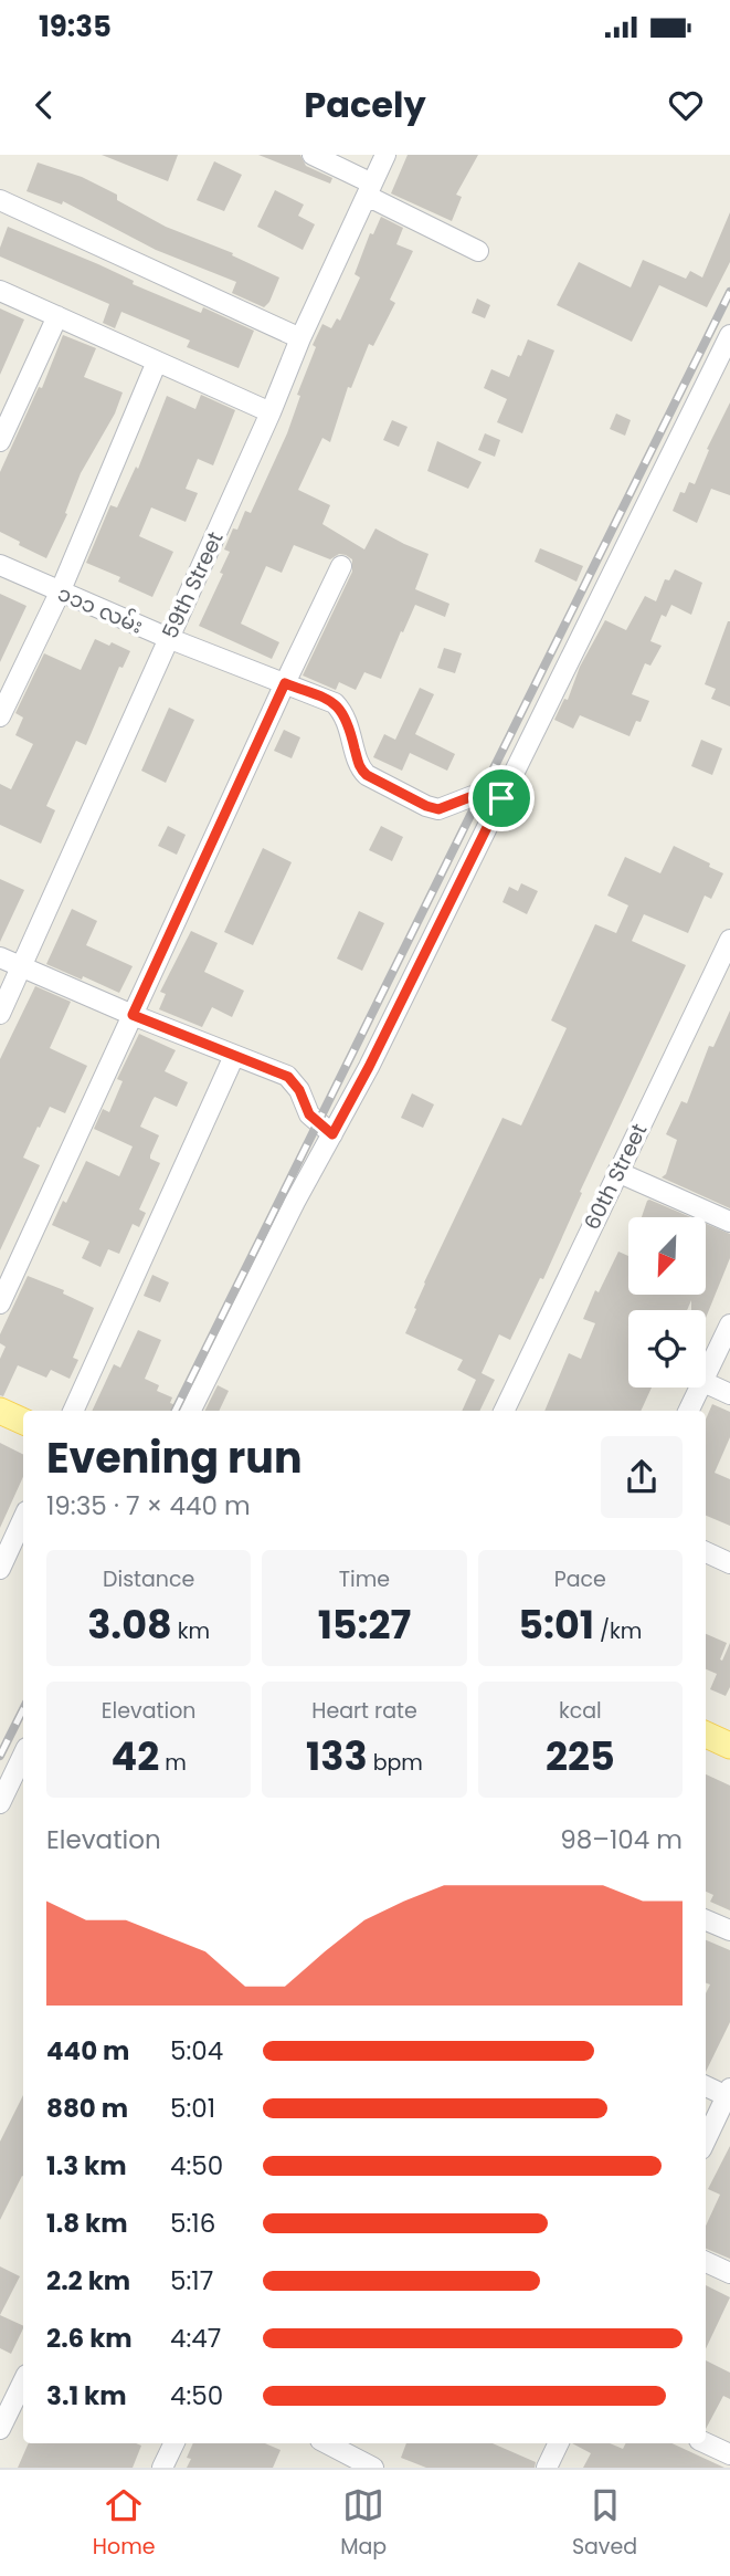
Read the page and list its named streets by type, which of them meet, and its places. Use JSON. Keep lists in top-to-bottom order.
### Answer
{
  "streets": {
    "street": ["59th Street", "၁၁၁ လမ်း", "60th Street"]
  },
  "crossings": [
    ["59th Street", "၁၁၁ လမ်း"]
  ],
  "north": "bottom left",
  "page": {
    "status": "19:35",
    "header": "Pacely",
    "heading": ["Evening run", "19:35 · 7 × 440 m"],
    "stats": [
      ["Distance", "3.08 km"],
      ["Time", "15:27"],
      ["Pace", "5:01 /km"],
      ["Elevation", "42 m"],
      ["Heart rate", "133 bpm"],
      ["kcal", "225"]
    ],
    "chart": ["Elevation", "98–104 m"],
    "list": [
      {
        "name": "440 m",
        "note": "5:04"
      },
      {
        "name": "880 m",
        "note": "5:01"
      },
      {
        "name": "1.3 km",
        "note": "4:50"
      },
      {
        "name": "1.8 km",
        "note": "5:16"
      },
      {
        "name": "2.2 km",
        "note": "5:17"
      },
      {
        "name": "2.6 km",
        "note": "4:47"
      },
      {
        "name": "3.1 km",
        "note": "4:50"
      }
    ],
    "tabs": ["Home", "Map", "Saved"]
  }
}
